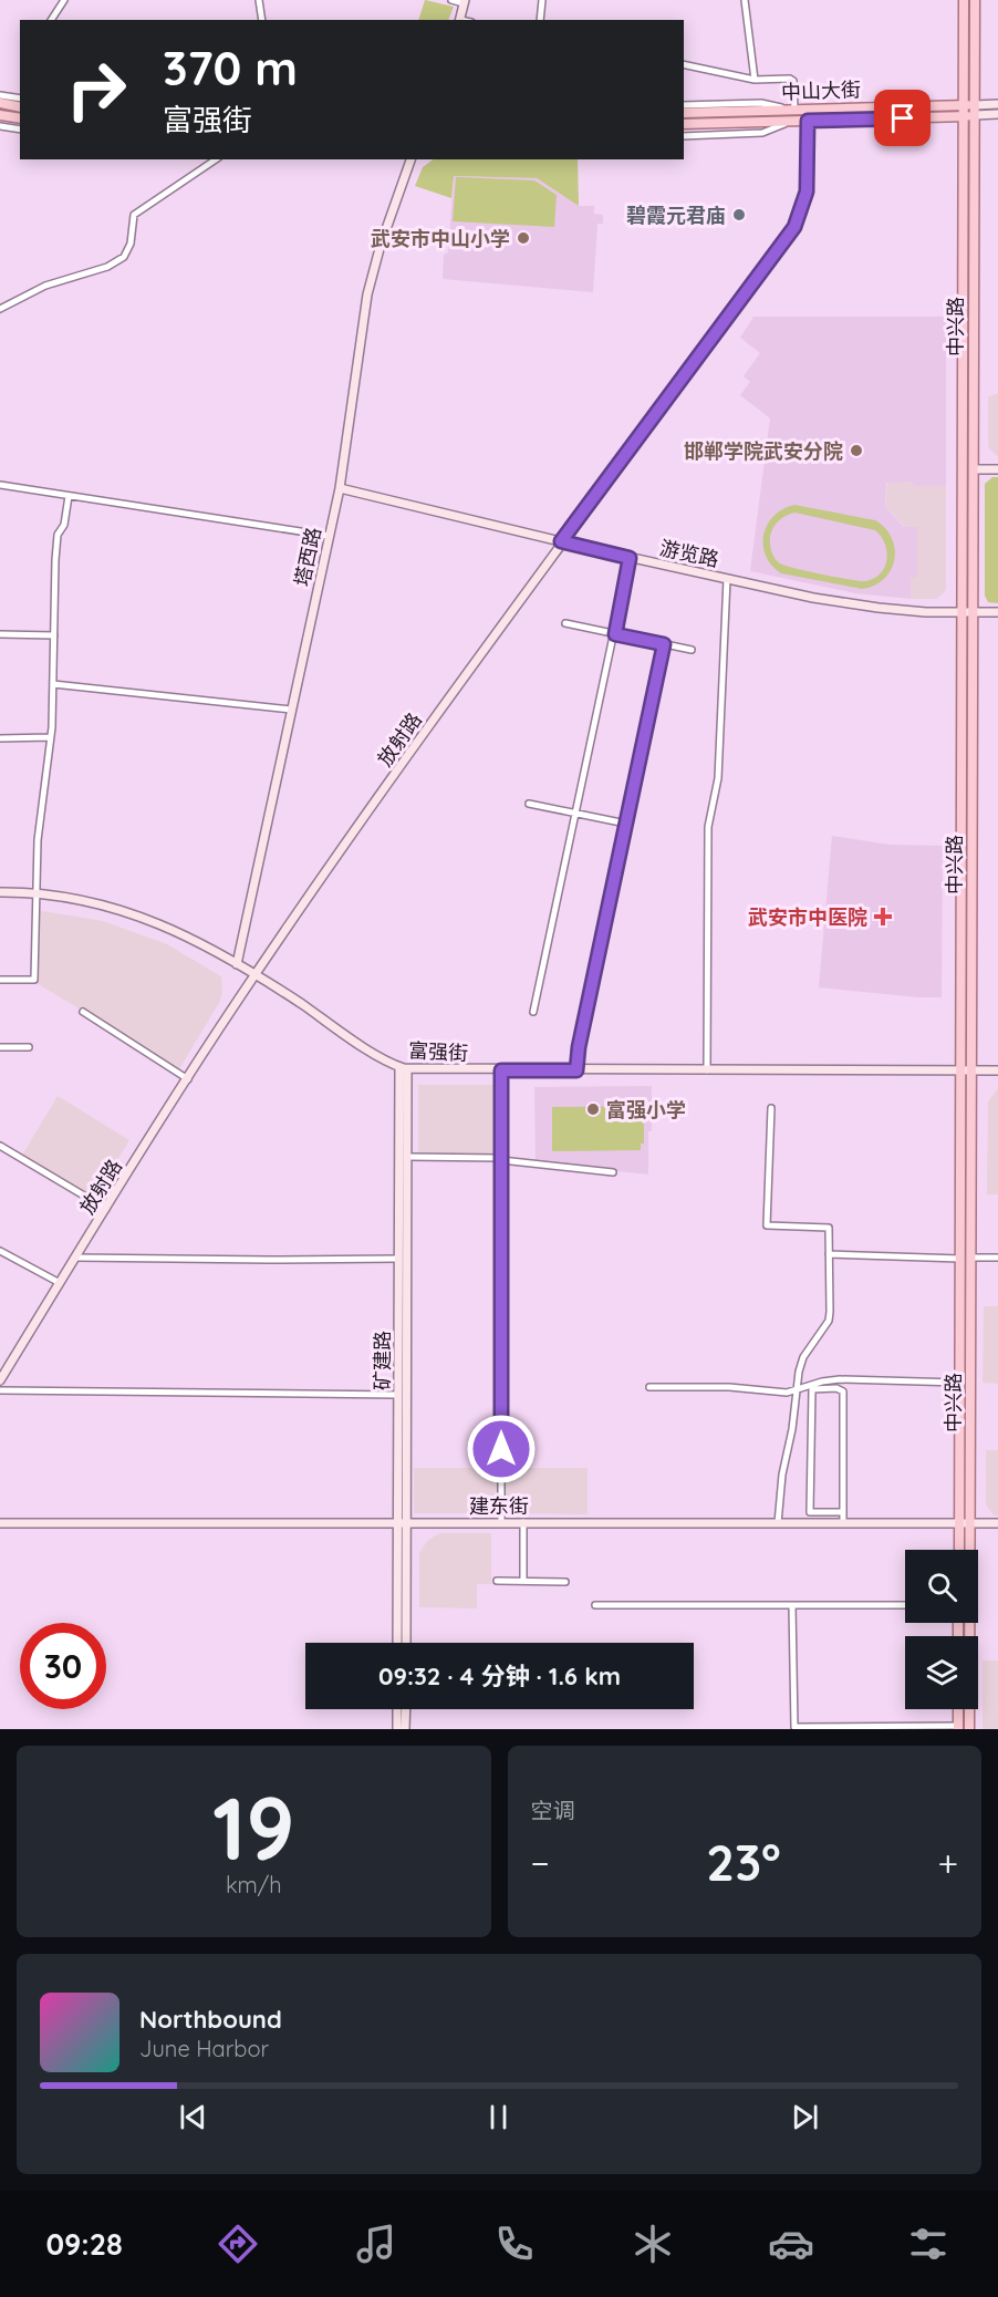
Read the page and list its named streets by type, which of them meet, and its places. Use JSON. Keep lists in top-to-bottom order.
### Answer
{
  "streets": {
    "main road": ["中山大街", "中兴路"],
    "street": [
      "游览路",
      "塔西路",
      "放射路",
      "富强街",
      "矿建路",
      "建东街"
    ]
  },
  "crossings": [
    ["中山大街", "中兴路"],
    ["中山大街", "放射路"],
    ["中兴路", "游览路"],
    ["中兴路", "富强街"],
    ["中兴路", "建东街"],
    ["游览路", "塔西路"],
    ["游览路", "放射路"],
    ["塔西路", "富强街"],
    ["放射路", "富强街"],
    ["富强街", "矿建路"],
    ["矿建路", "建东街"]
  ],
  "places": {
    "other": [
      "碧霞元君庙",
      "武安市中山小学",
      "邯郸学院武安分院",
      "富强小学"
    ],
    "health": ["武安市中医院"]
  },
  "page": {
    "turn": ["370 m", "富强街"],
    "limit": "30",
    "trip": "09:32 · 4 分钟 · 1.6 km",
    "tile": [
      ["19", "km/h"],
      "空调"
    ],
    "heat": ["−", "23°", "+"],
    "song": ["Northbound", "June Harbor"],
    "tabs": "09:28"
  }
}
